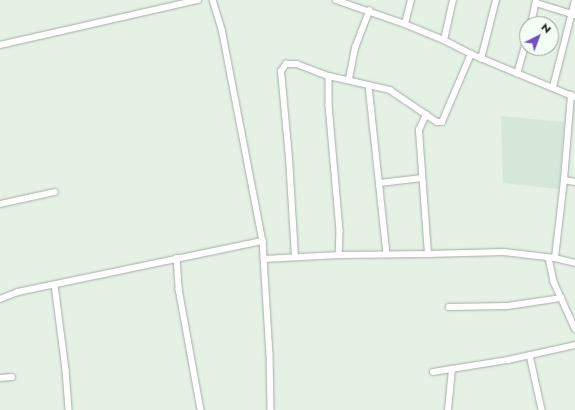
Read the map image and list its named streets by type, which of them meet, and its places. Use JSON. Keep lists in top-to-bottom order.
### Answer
{
  "north": "top right"
}
